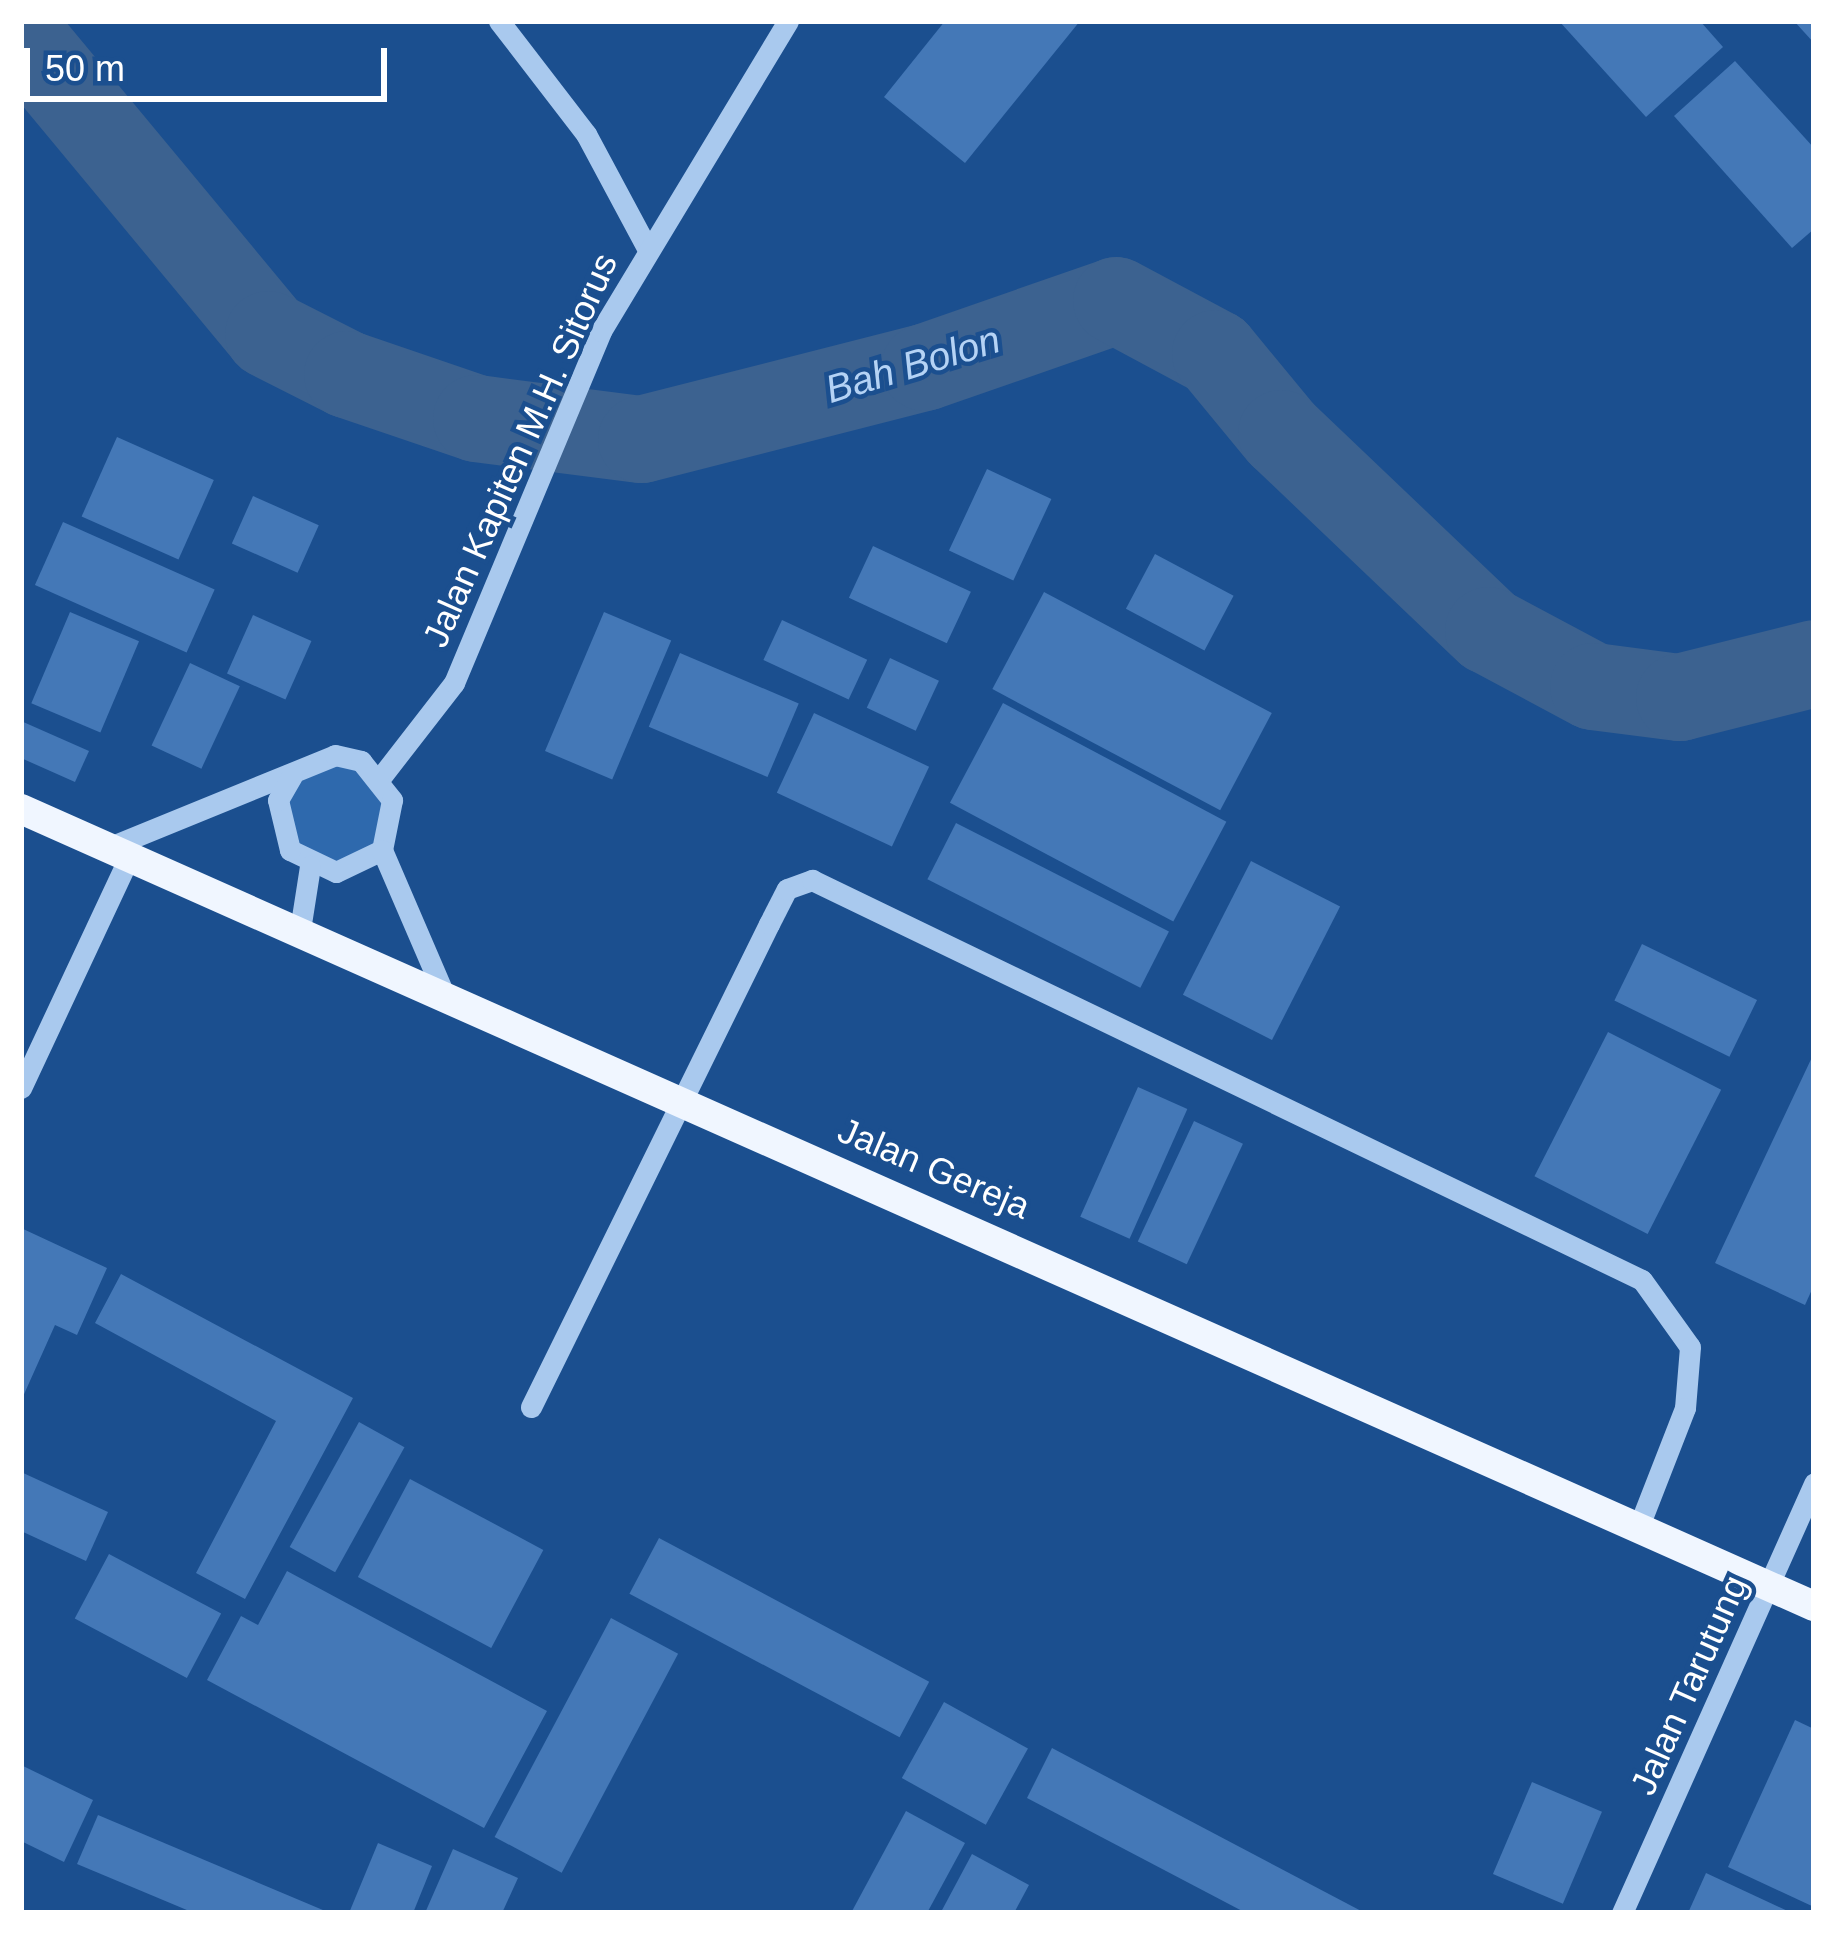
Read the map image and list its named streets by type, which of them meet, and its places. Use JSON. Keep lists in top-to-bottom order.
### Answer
{
  "streets": {
    "main road": ["Jalan Gereja"],
    "street": ["Jalan Kapiten M.H. Sitorus", "Jalan Tarutung"]
  },
  "crossings": [
    ["Jalan Gereja", "Jalan Tarutung"]
  ],
  "water": ["Bah Bolon"],
  "scale_bar": "50 m"
}
